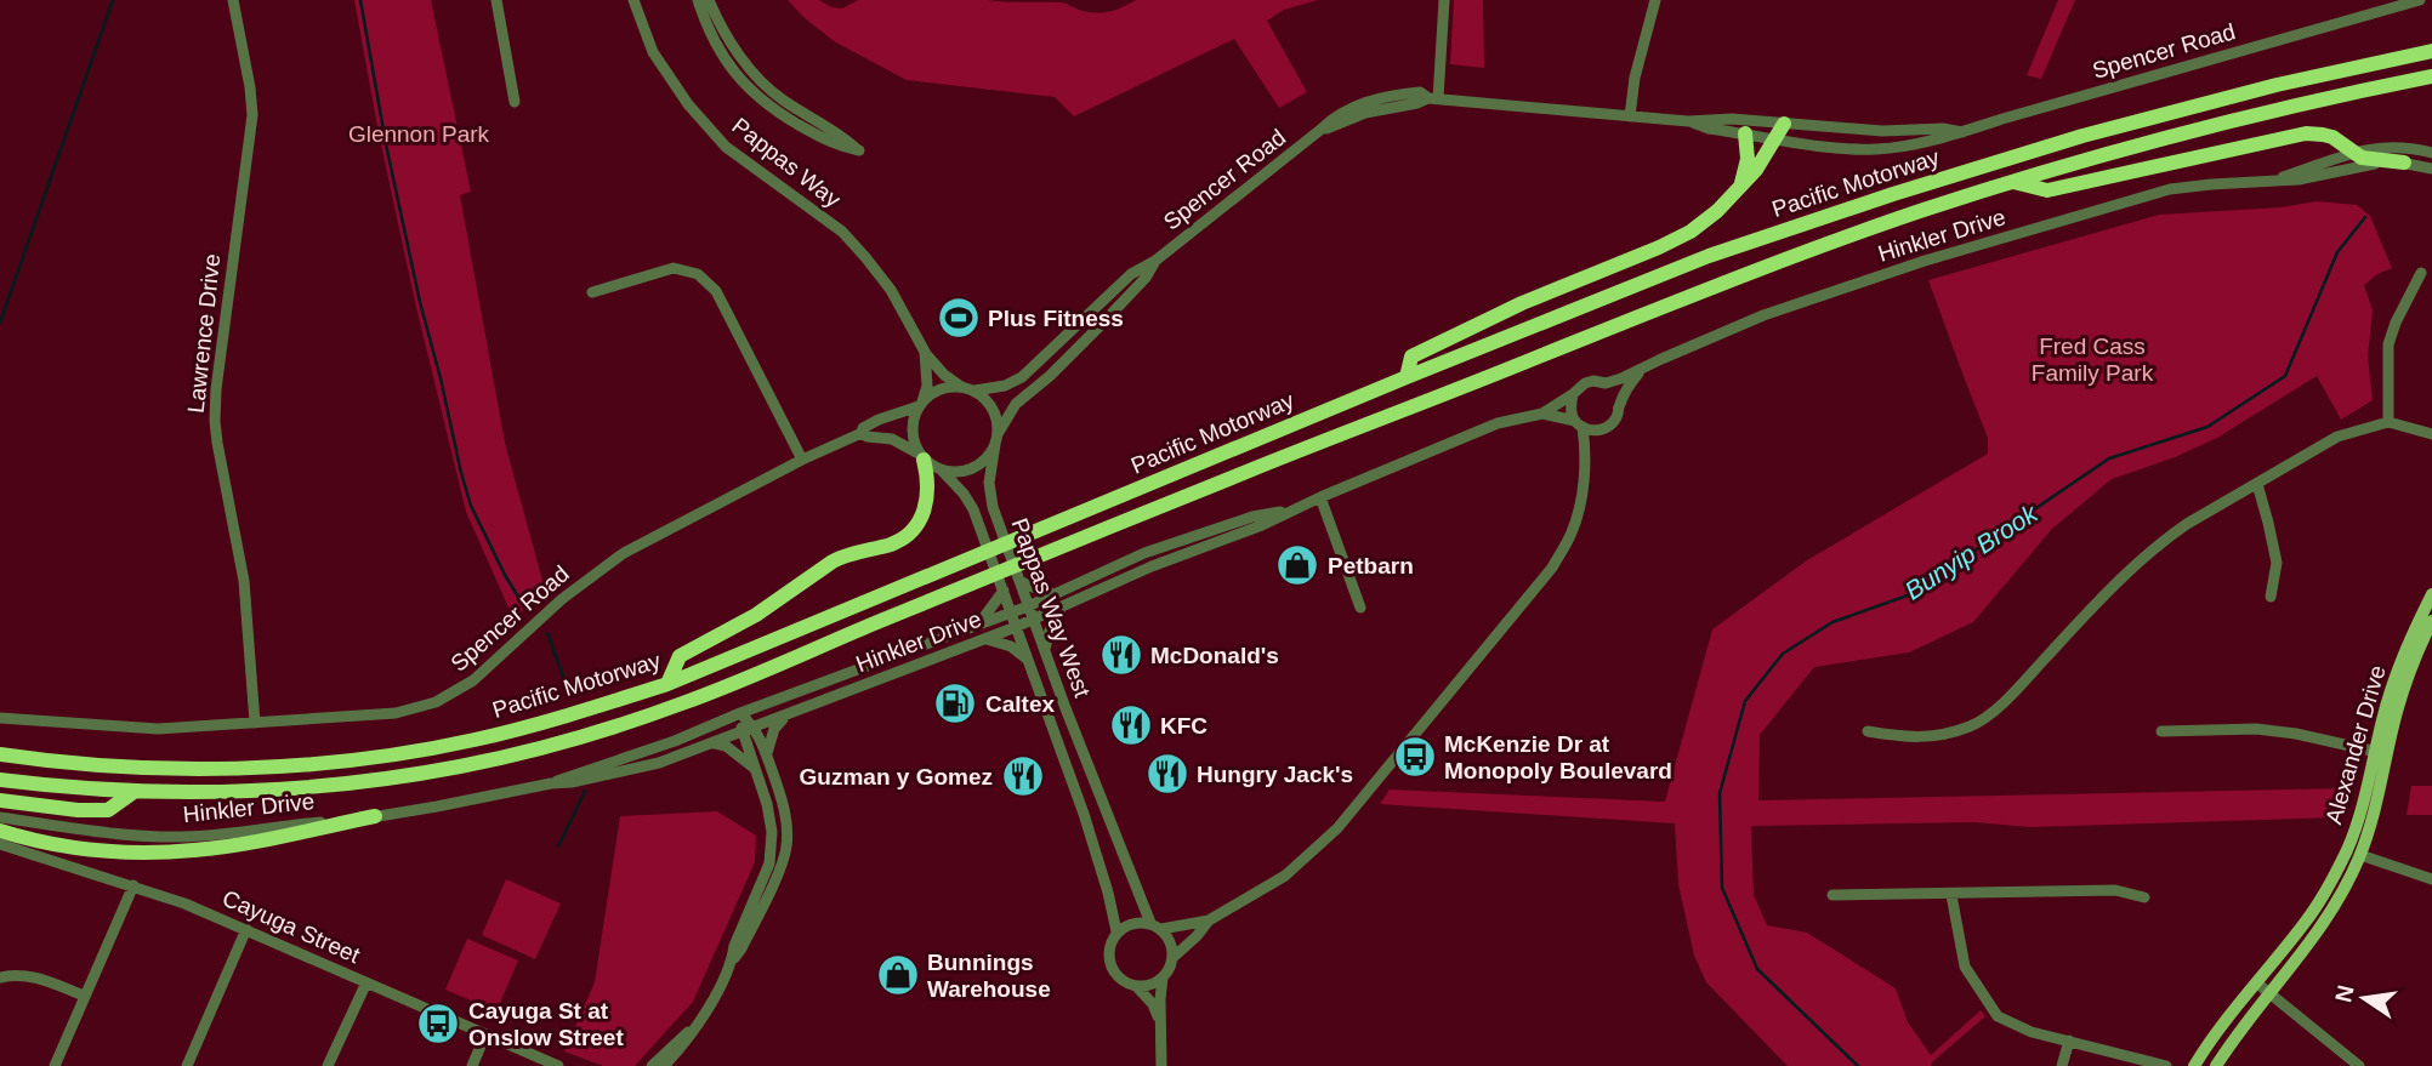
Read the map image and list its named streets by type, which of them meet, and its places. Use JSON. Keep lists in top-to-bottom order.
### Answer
{
  "streets": {
    "highway": ["Pacific Motorway"],
    "main road": ["Alexander Drive"],
    "street": [
      "Spencer Road",
      "Pappas Way",
      "Hinkler Drive",
      "Lawrence Drive",
      "Pappas Way West",
      "Cayuga Street"
    ]
  },
  "crossings": [
    ["Spencer Road", "Pappas Way"],
    ["Spencer Road", "Lawrence Drive"],
    ["Spencer Road", "Pappas Way West"],
    ["Pappas Way", "Pappas Way West"],
    ["Hinkler Drive", "Pappas Way West"]
  ],
  "water": ["Bunyip Brook"],
  "parks": ["Glennon Park", "Fred Cass Family Park"],
  "places": {
    "sports": ["Plus Fitness"],
    "shop": ["Petbarn", "Bunnings Warehouse"],
    "restaurant": [
      "McDonald's",
      "KFC",
      "Hungry Jack's",
      "Guzman y Gomez"
    ],
    "fuel station": ["Caltex"],
    "bus stop": ["McKenzie Dr at Monopoly Boulevard", "Cayuga St at Onslow Street"]
  },
  "north": "left"
}
